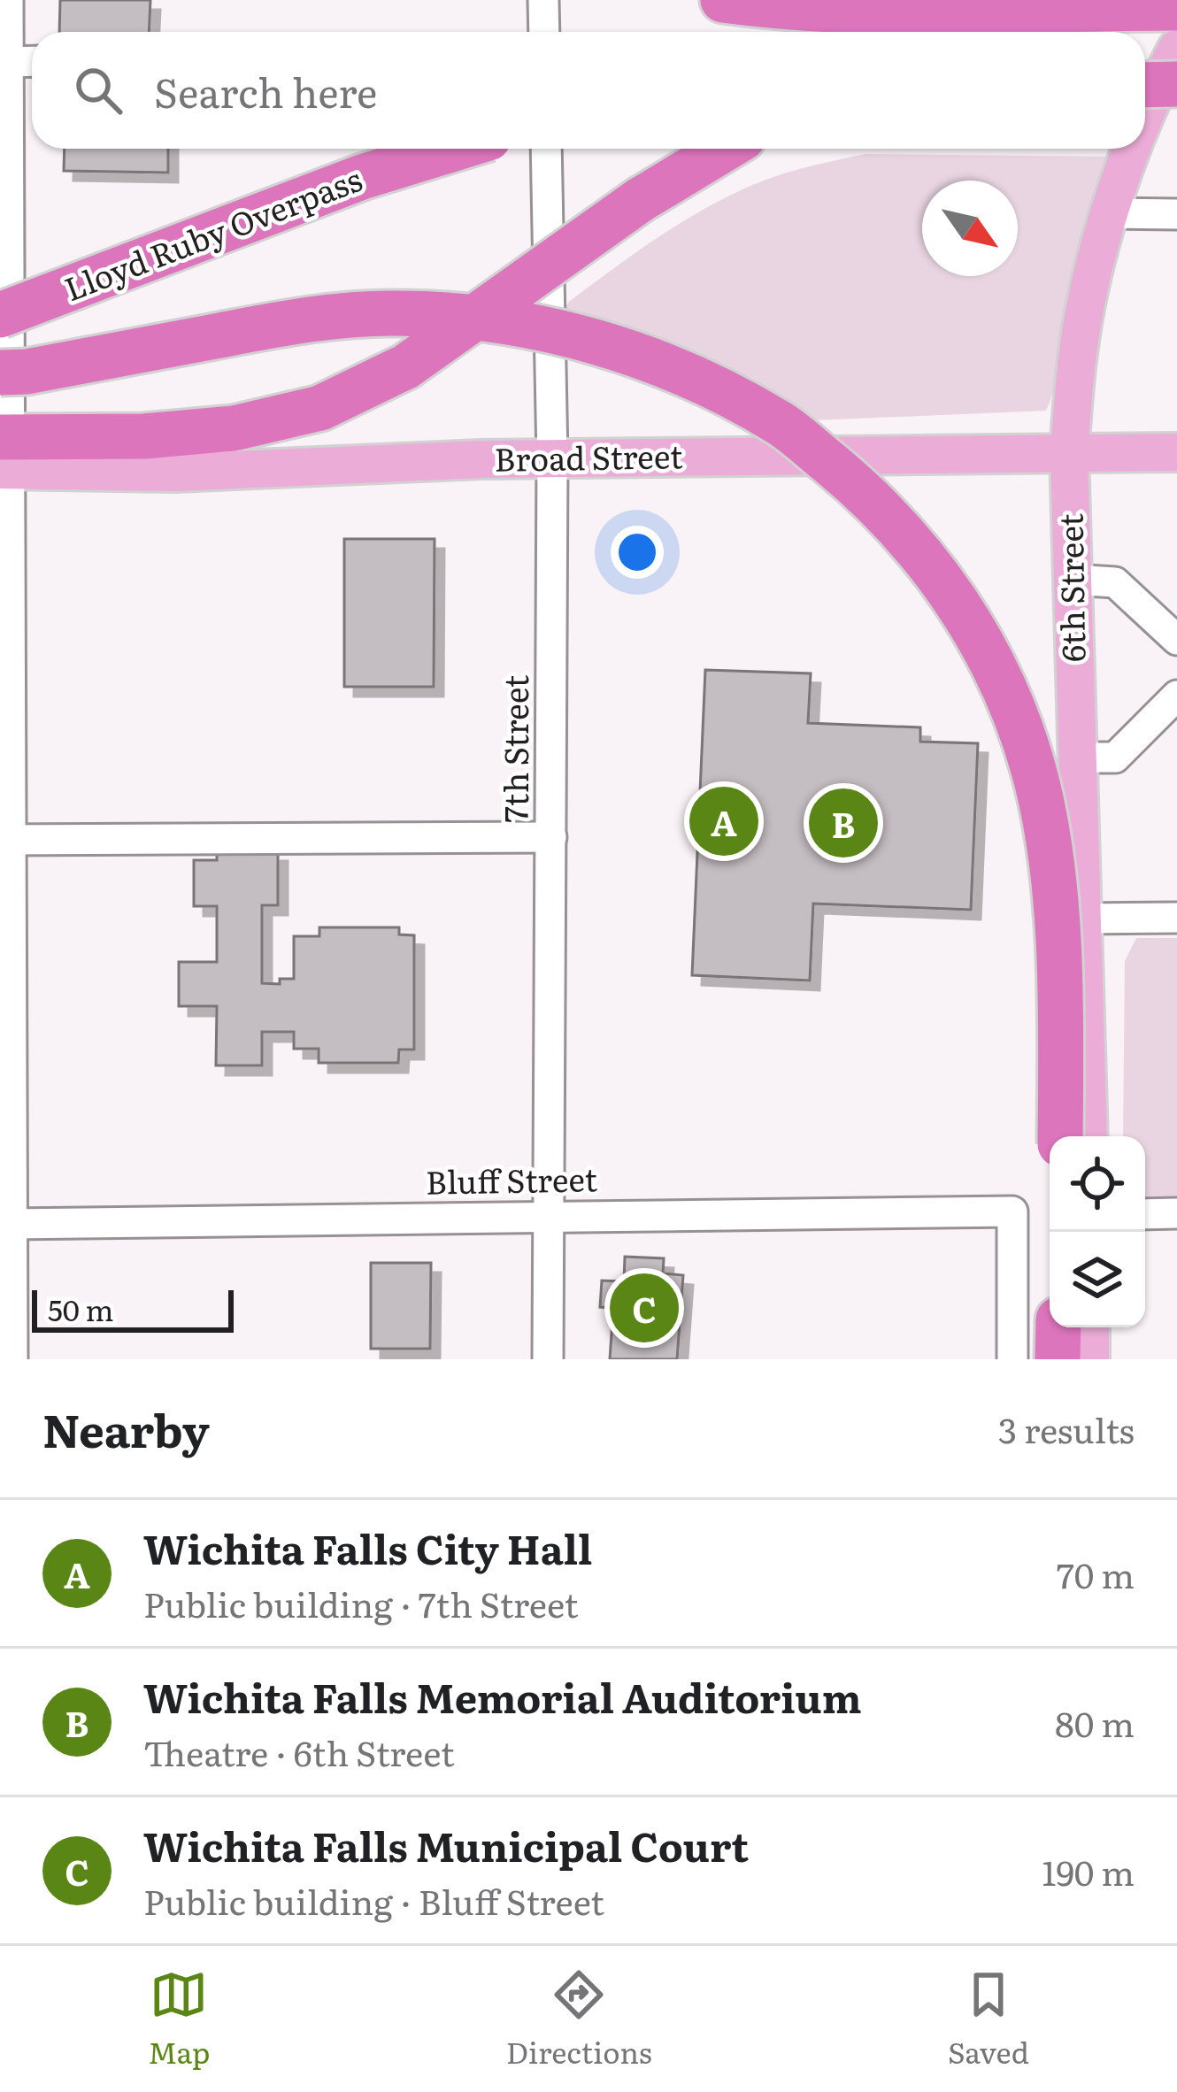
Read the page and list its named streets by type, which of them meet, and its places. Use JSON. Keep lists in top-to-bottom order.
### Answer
{
  "streets": {
    "highway": ["Lloyd Ruby Overpass"],
    "main road": ["Broad Street", "6th Street"],
    "street": ["7th Street", "Bluff Street"]
  },
  "crossings": [
    ["Broad Street", "6th Street"],
    ["Broad Street", "7th Street"],
    ["7th Street", "Bluff Street"]
  ],
  "scale_bar": "50 m",
  "north": "bottom right",
  "page": {
    "search": "Search here",
    "pins": ["A", "B", "C"],
    "scale": "50 m",
    "heading": ["Nearby", "3 results"],
    "list": [
      {
        "mark": "A",
        "name": "Wichita Falls City Hall",
        "note": "Public building · 7th Street",
        "value": "70 m"
      },
      {
        "mark": "B",
        "name": "Wichita Falls Memorial Auditorium",
        "note": "Theatre · 6th Street",
        "value": "80 m"
      },
      {
        "mark": "C",
        "name": "Wichita Falls Municipal Court",
        "note": "Public building · Bluff Street",
        "value": "190 m"
      }
    ],
    "nav": ["Map", "Directions", "Saved"]
  }
}
